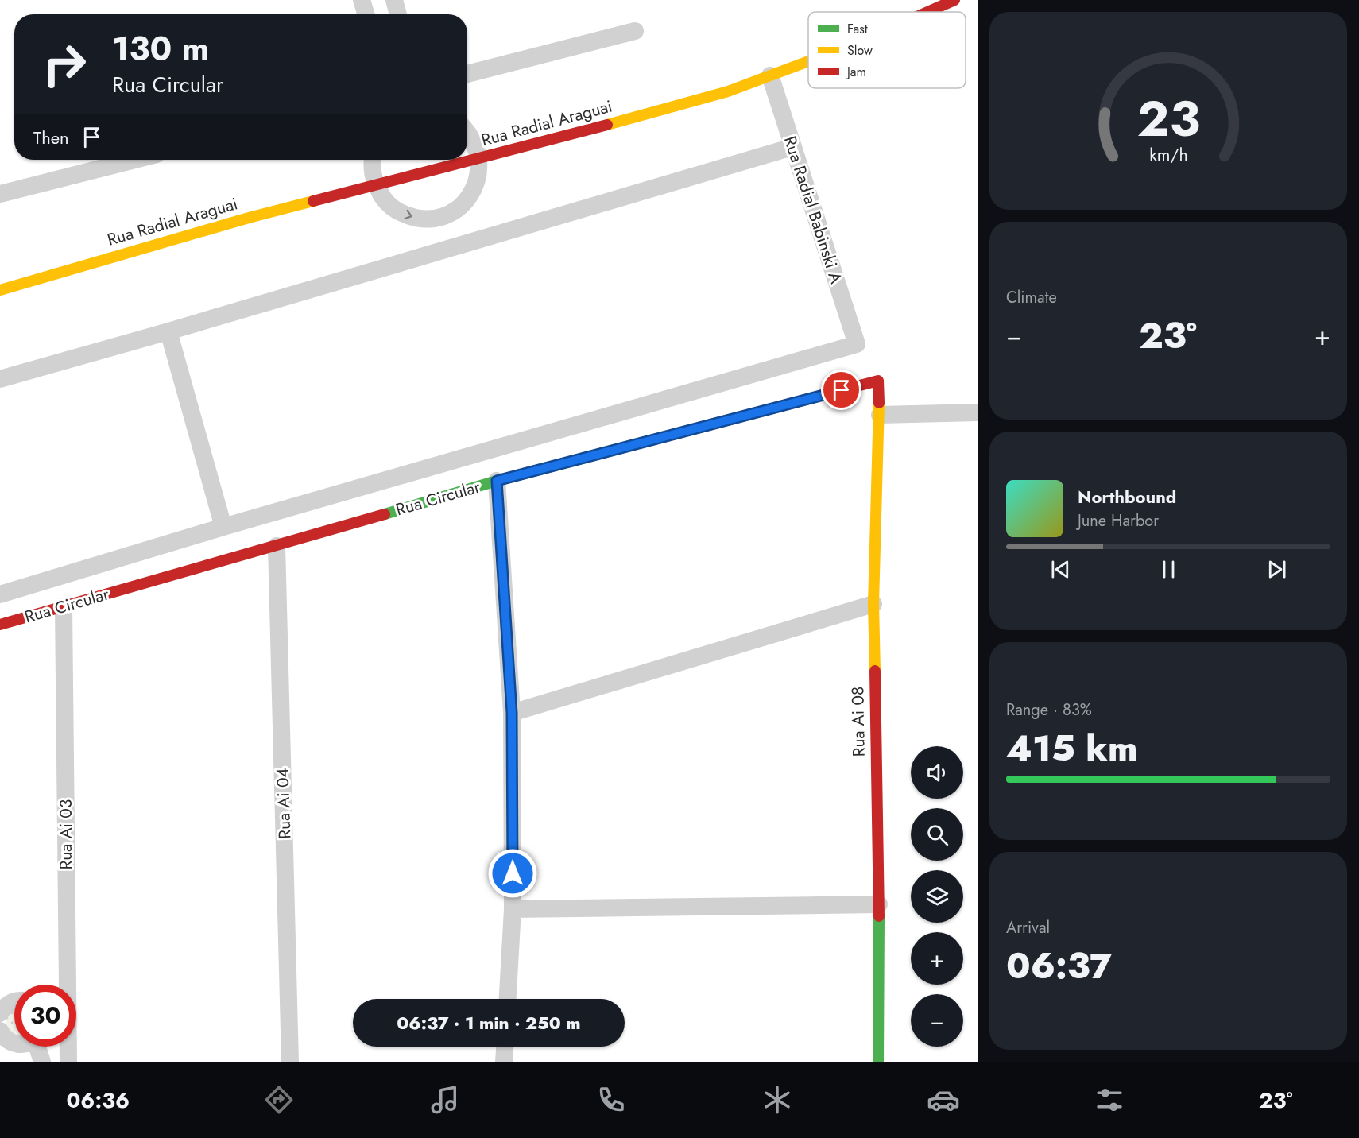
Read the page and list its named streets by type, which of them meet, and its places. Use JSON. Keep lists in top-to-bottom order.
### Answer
{
  "streets": {
    "street": [
      "Rua Radial Araguai",
      "Rua Radial Babinski A",
      "Rua Circular",
      "Rua Ai 08",
      "Rua Ai 04",
      "Rua Ai 03"
    ]
  },
  "crossings": [
    ["Rua Radial Araguai", "Rua Radial Babinski A"],
    ["Rua Circular", "Rua Ai 08"],
    ["Rua Circular", "Rua Ai 04"],
    ["Rua Circular", "Rua Ai 03"]
  ],
  "legend": ["Fast", "Slow", "Jam"],
  "page": {
    "turn": ["130 m", "Rua Circular"],
    "then": "Then",
    "tile": [
      "Climate",
      ["Range · 83%", "415 km"],
      ["Arrival", "06:37"]
    ],
    "heat": ["−", "23°", "+"],
    "song": ["Northbound", "June Harbor"],
    "map_buttons": ["+", "−"],
    "limit": "30",
    "trip": "06:37 · 1 min · 250 m",
    "tabs": ["06:36", "23°"],
    "gauge": ["23", "km/h"]
  }
}
